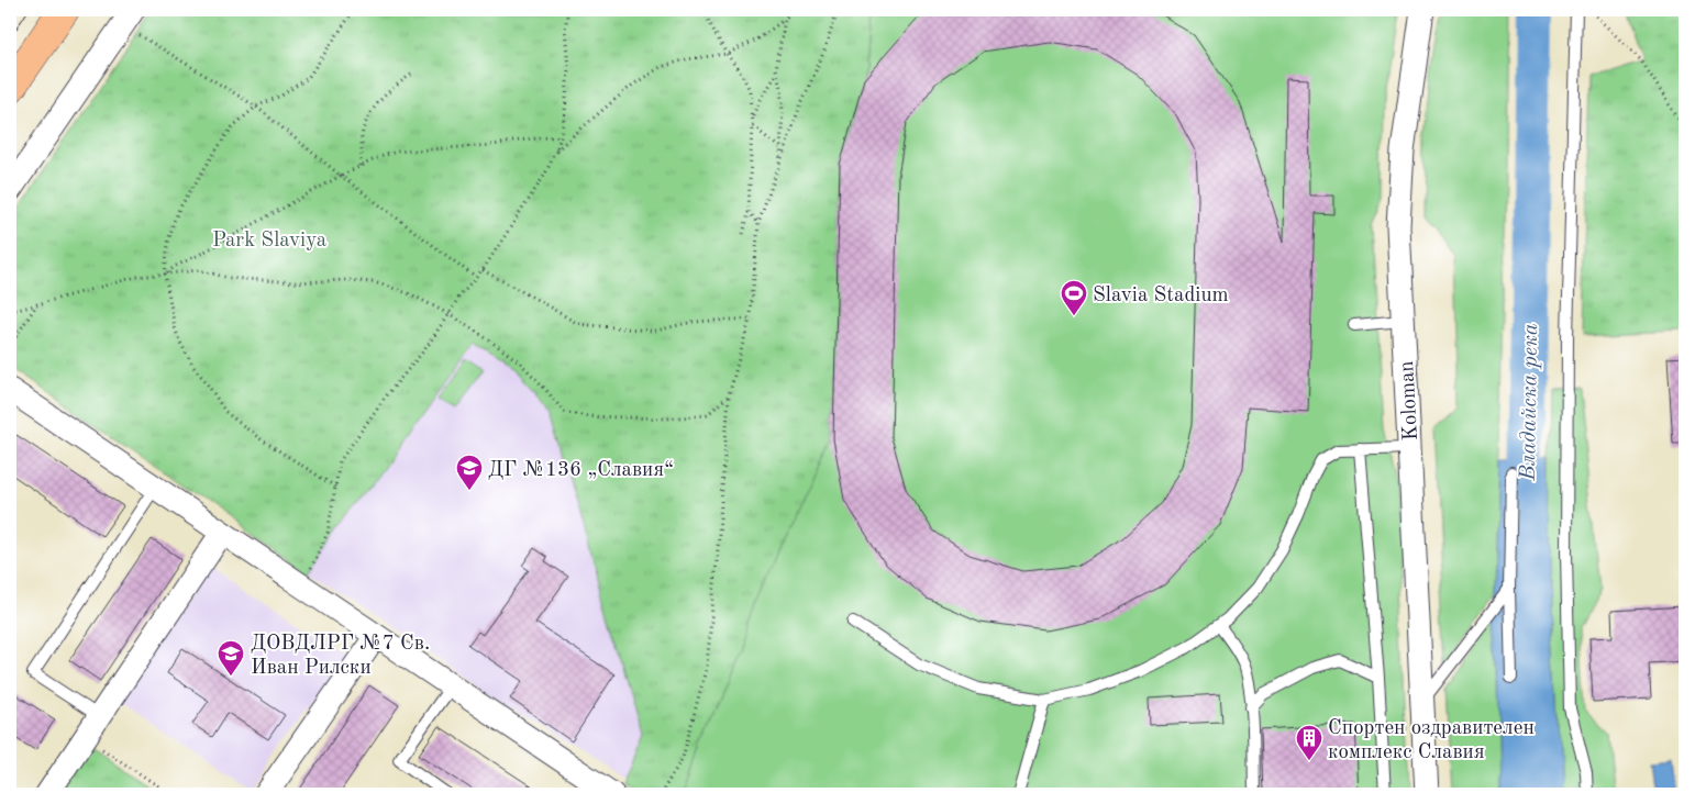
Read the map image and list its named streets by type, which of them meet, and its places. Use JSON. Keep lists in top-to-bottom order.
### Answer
{
  "streets": {
    "street": ["Koloman"]
  },
  "water": ["Владайска река"],
  "parks": ["Park Slaviya"],
  "places": {
    "sports": ["Slavia Stadium"],
    "school or university": ["ДГ №136 „Славия“", "ДОВДЛРГ №7 Св. Иван Рилски"],
    "building": ["Спортен оздравителен комплекс Славия"]
  }
}
